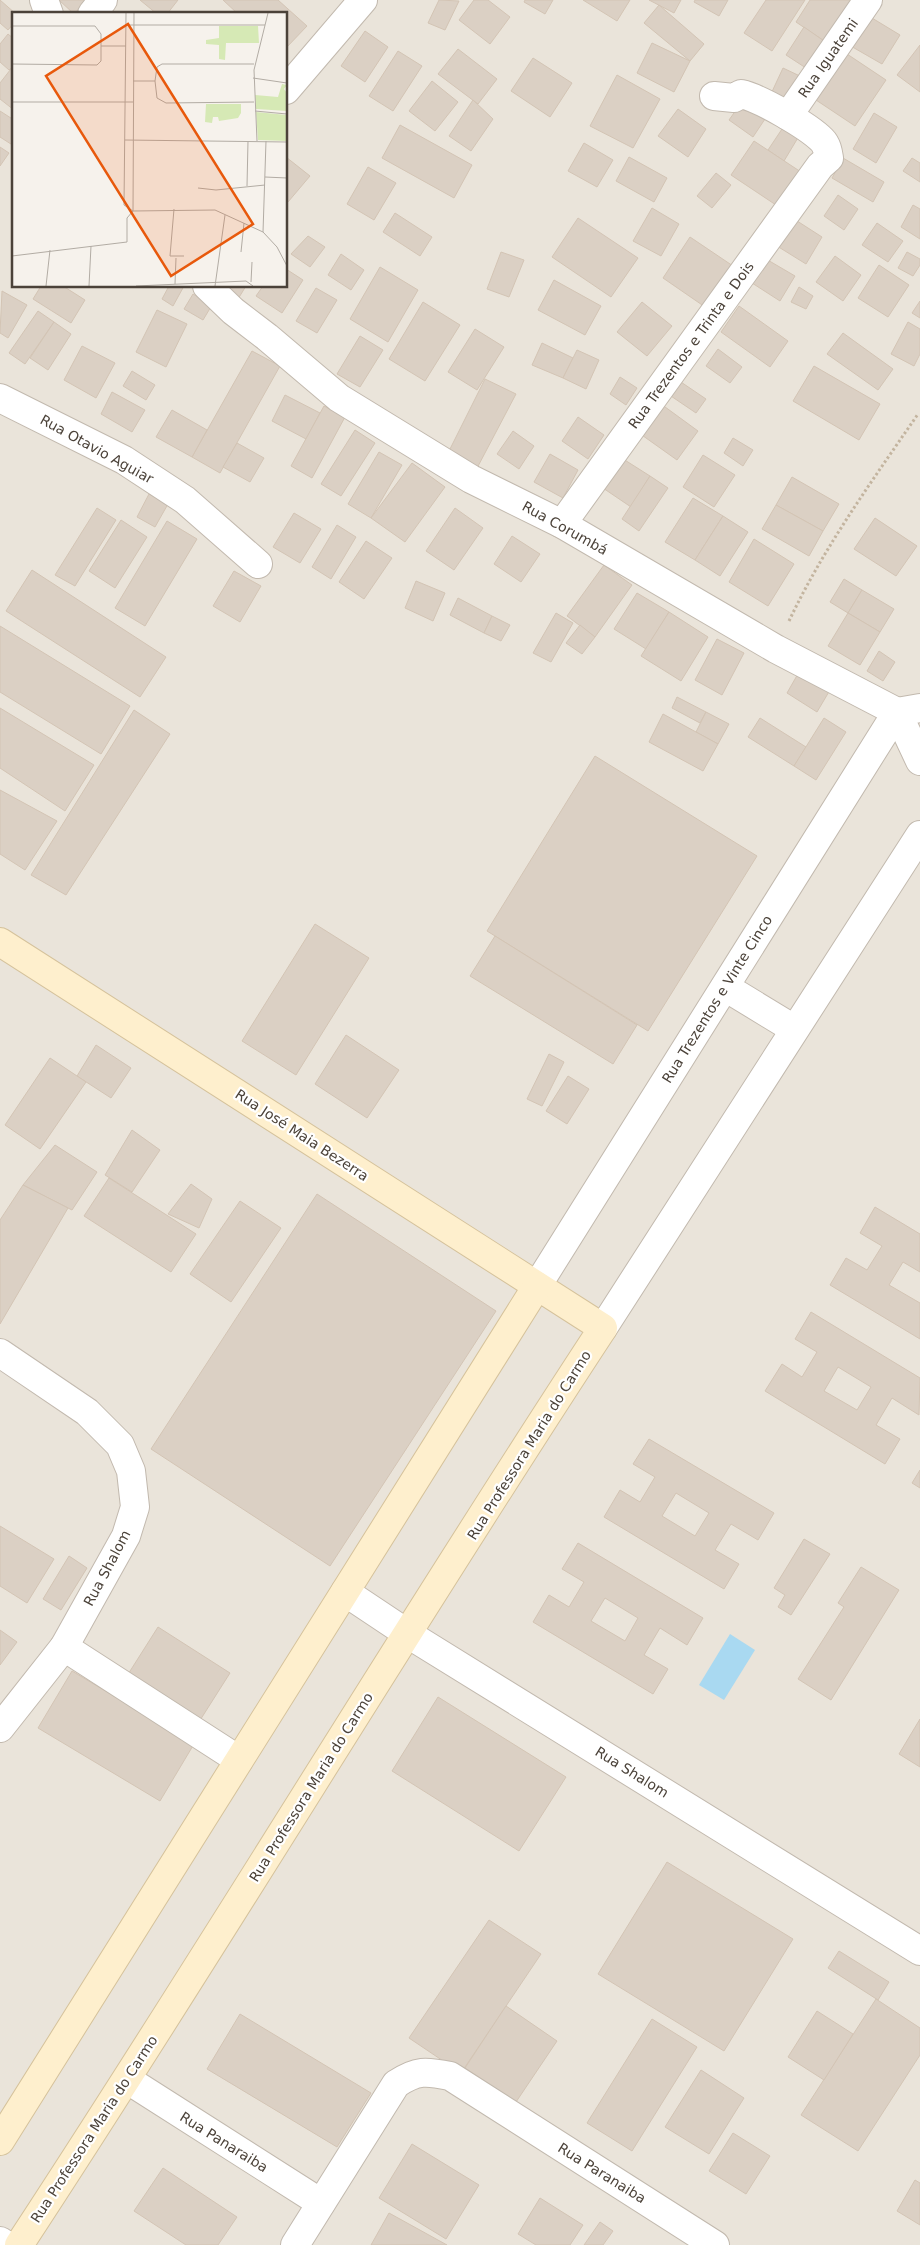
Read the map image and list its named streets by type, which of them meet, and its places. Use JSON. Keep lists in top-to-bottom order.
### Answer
{
  "streets": {
    "street": [
      "Rua Iguatemi",
      "Rua Trezentos e Trinta e Dois",
      "Rua Otavio Aguiar",
      "Rua Corumbá",
      "Rua Trezentos e Vinte Cinco",
      "Rua José Maia Bezerra",
      "Rua Professora Maria do Carmo",
      "Rua Shalom",
      "Rua Panaraiba",
      "Rua Paranaiba"
    ]
  },
  "crossings": [
    ["Rua Iguatemi", "Rua Trezentos e Trinta e Dois"],
    ["Rua Trezentos e Trinta e Dois", "Rua Corumbá"],
    ["Rua Corumbá", "Rua Trezentos e Vinte Cinco"],
    ["Rua Trezentos e Vinte Cinco", "Rua José Maia Bezerra"],
    ["Rua José Maia Bezerra", "Rua Professora Maria do Carmo"],
    ["Rua Professora Maria do Carmo", "Rua Shalom"],
    ["Rua Professora Maria do Carmo", "Rua Panaraiba"],
    ["Rua Panaraiba", "Rua Paranaiba"]
  ]
}
